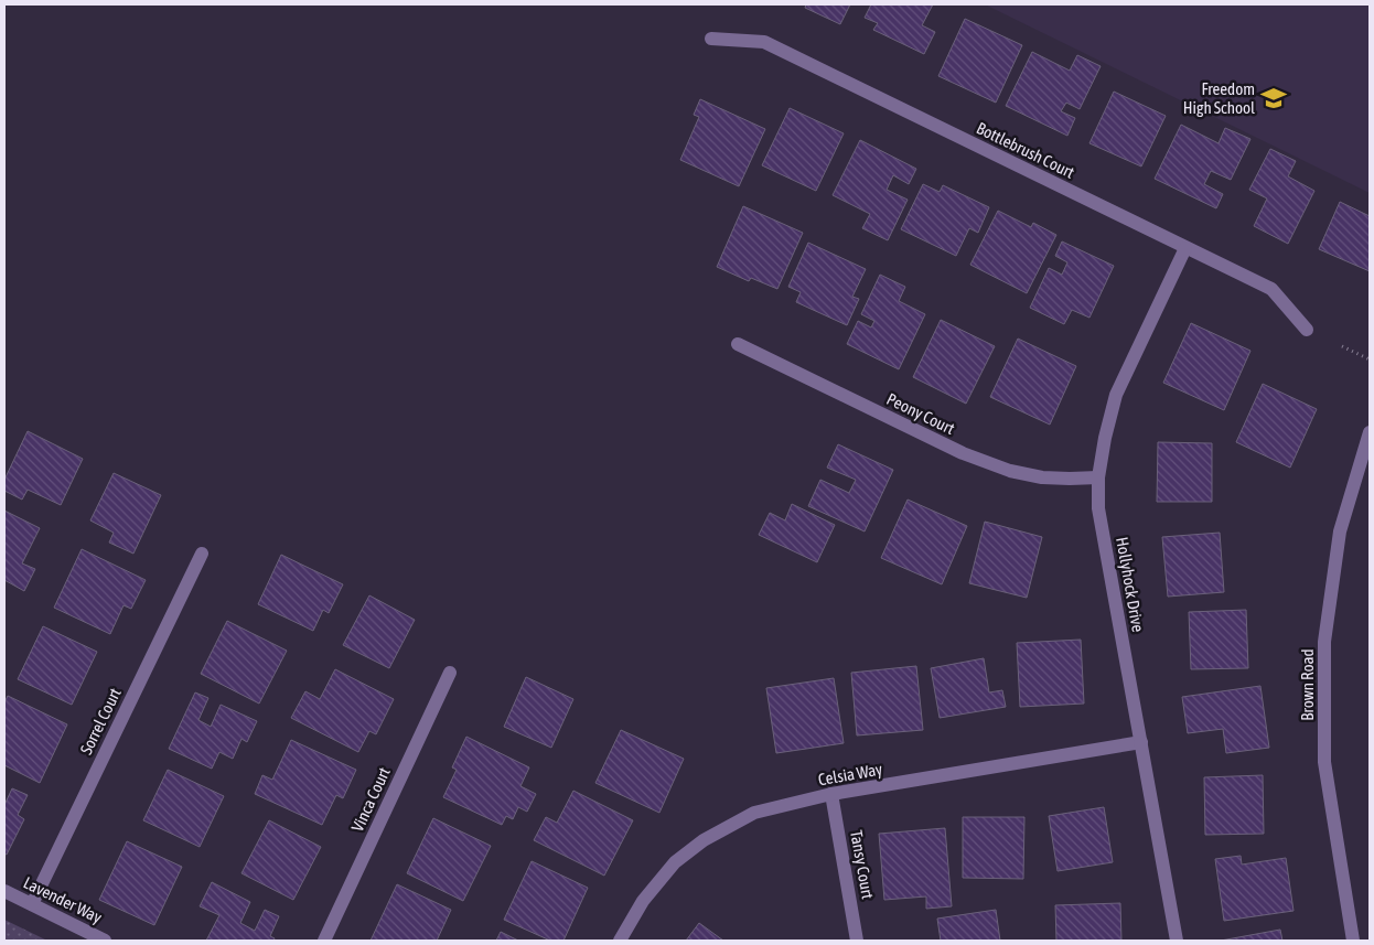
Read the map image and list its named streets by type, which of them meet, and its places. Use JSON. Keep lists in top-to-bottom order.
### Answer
{
  "streets": {
    "street": [
      "Bottlebrush Court",
      "Peony Court",
      "Hollyhock Drive",
      "Brown Road",
      "Sorrel Court",
      "Celsia Way",
      "Vinca Court",
      "Tansy Court",
      "Lavender Way"
    ]
  },
  "crossings": [
    ["Bottlebrush Court", "Hollyhock Drive"],
    ["Peony Court", "Hollyhock Drive"],
    ["Hollyhock Drive", "Celsia Way"],
    ["Sorrel Court", "Lavender Way"],
    ["Celsia Way", "Tansy Court"]
  ],
  "places": {
    "school or university": ["Freedom High School"]
  }
}
